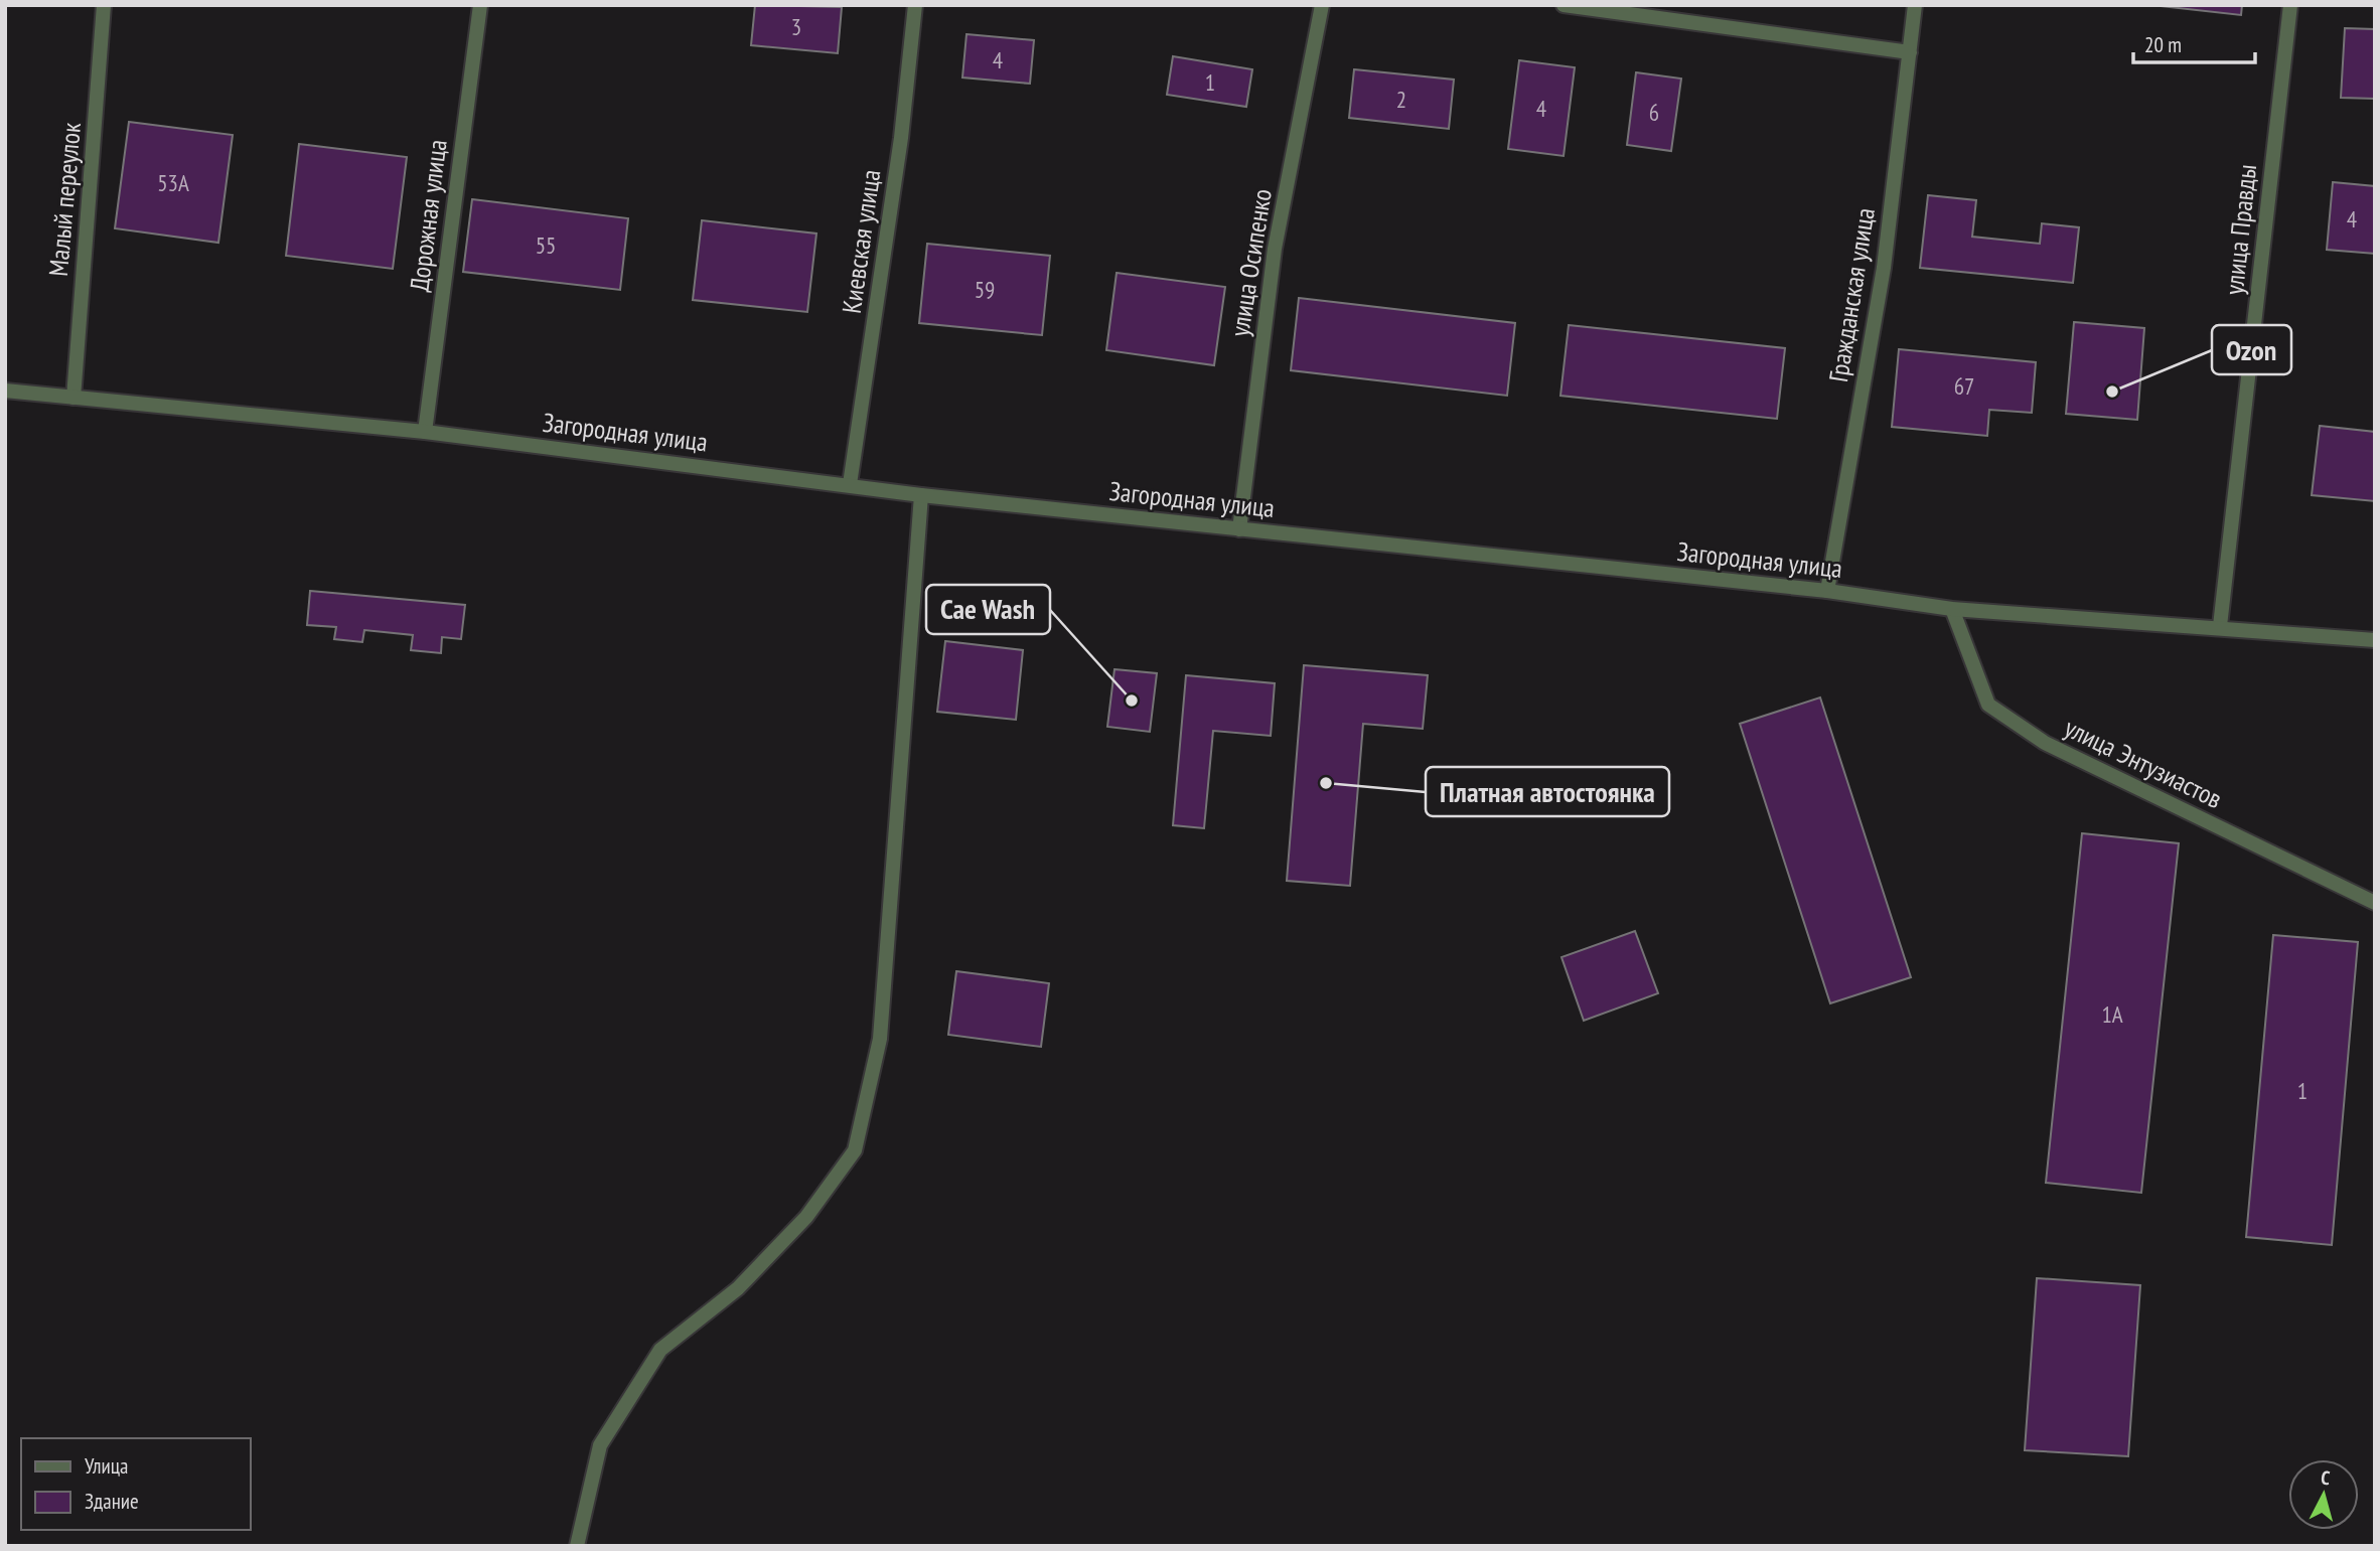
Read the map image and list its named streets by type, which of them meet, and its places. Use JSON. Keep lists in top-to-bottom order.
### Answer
{
  "streets": {
    "street": [
      "Малый переулок",
      "Дорожная улица",
      "улица Правды",
      "Киевская улица",
      "улица Осипенко",
      "Гражданская улица",
      "Загородная улица",
      "улица Энтузиастов"
    ]
  },
  "crossings": [
    ["Малый переулок", "Загородная улица"],
    ["Дорожная улица", "Загородная улица"],
    ["улица Правды", "Загородная улица"],
    ["Киевская улица", "Загородная улица"],
    ["улица Осипенко", "Загородная улица"],
    ["Гражданская улица", "Загородная улица"],
    ["Загородная улица", "улица Энтузиастов"]
  ],
  "places": ["Ozon", "Cae Wash", "Платная автостоянка"],
  "house_numbers": [
    "3",
    "4",
    "1",
    "2",
    "4",
    "6",
    "53А",
    "4",
    "55",
    "59",
    "67",
    "1А",
    "1"
  ],
  "legend": ["Улица", "Здание"],
  "scale_bar": "20 m",
  "north": "top"
}
